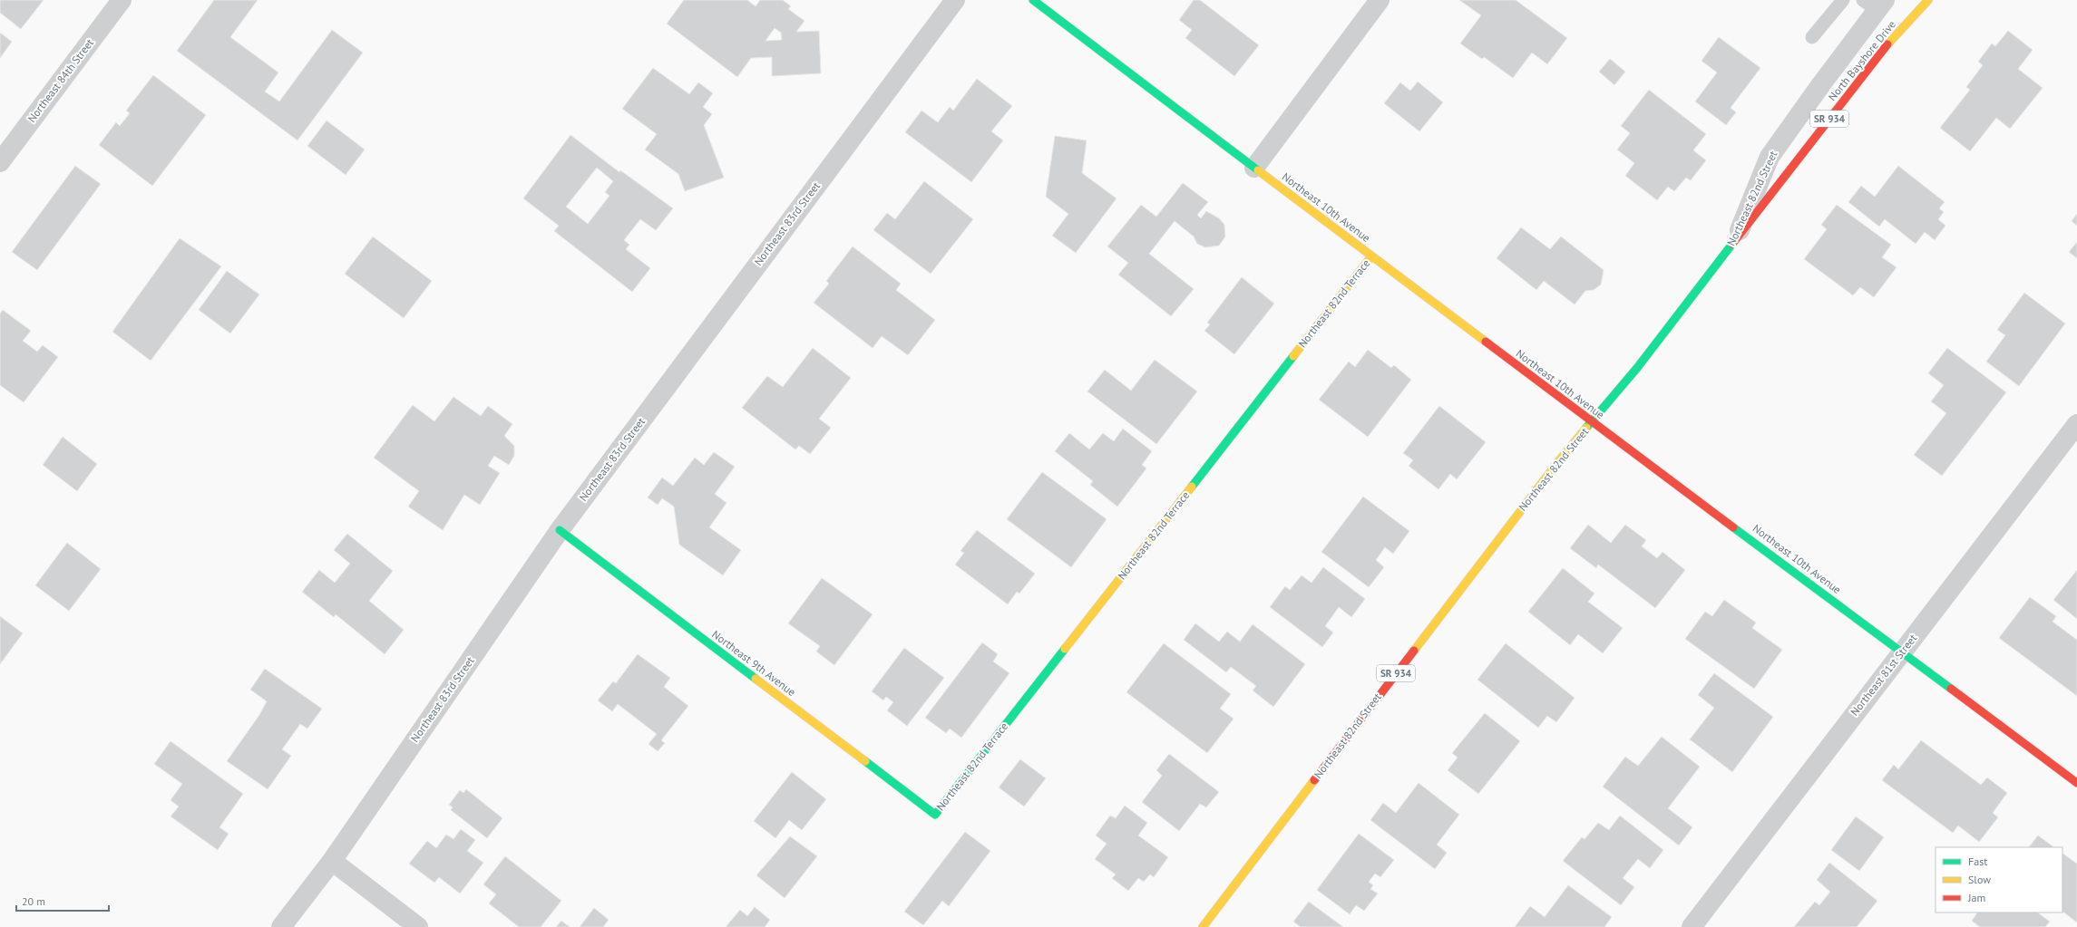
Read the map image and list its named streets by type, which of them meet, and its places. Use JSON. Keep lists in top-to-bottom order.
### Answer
{
  "streets": {
    "street": [
      "North Bayshore Drive",
      "Northeast 84th Street",
      "SR 934",
      "Northeast 82nd Street",
      "Northeast 10th Avenue",
      "Northeast 83rd Street",
      "Northeast 82nd Terrace",
      "Northeast 9th Avenue",
      "Northeast 81st Street"
    ]
  },
  "crossings": [
    ["North Bayshore Drive", "Northeast 82nd Street"],
    ["Northeast 82nd Street", "Northeast 10th Avenue"],
    ["Northeast 10th Avenue", "Northeast 82nd Terrace"],
    ["Northeast 10th Avenue", "Northeast 81st Street"],
    ["Northeast 83rd Street", "Northeast 9th Avenue"],
    ["Northeast 82nd Terrace", "Northeast 9th Avenue"]
  ],
  "legend": ["Fast", "Slow", "Jam"],
  "scale_bar": "20 m"
}
